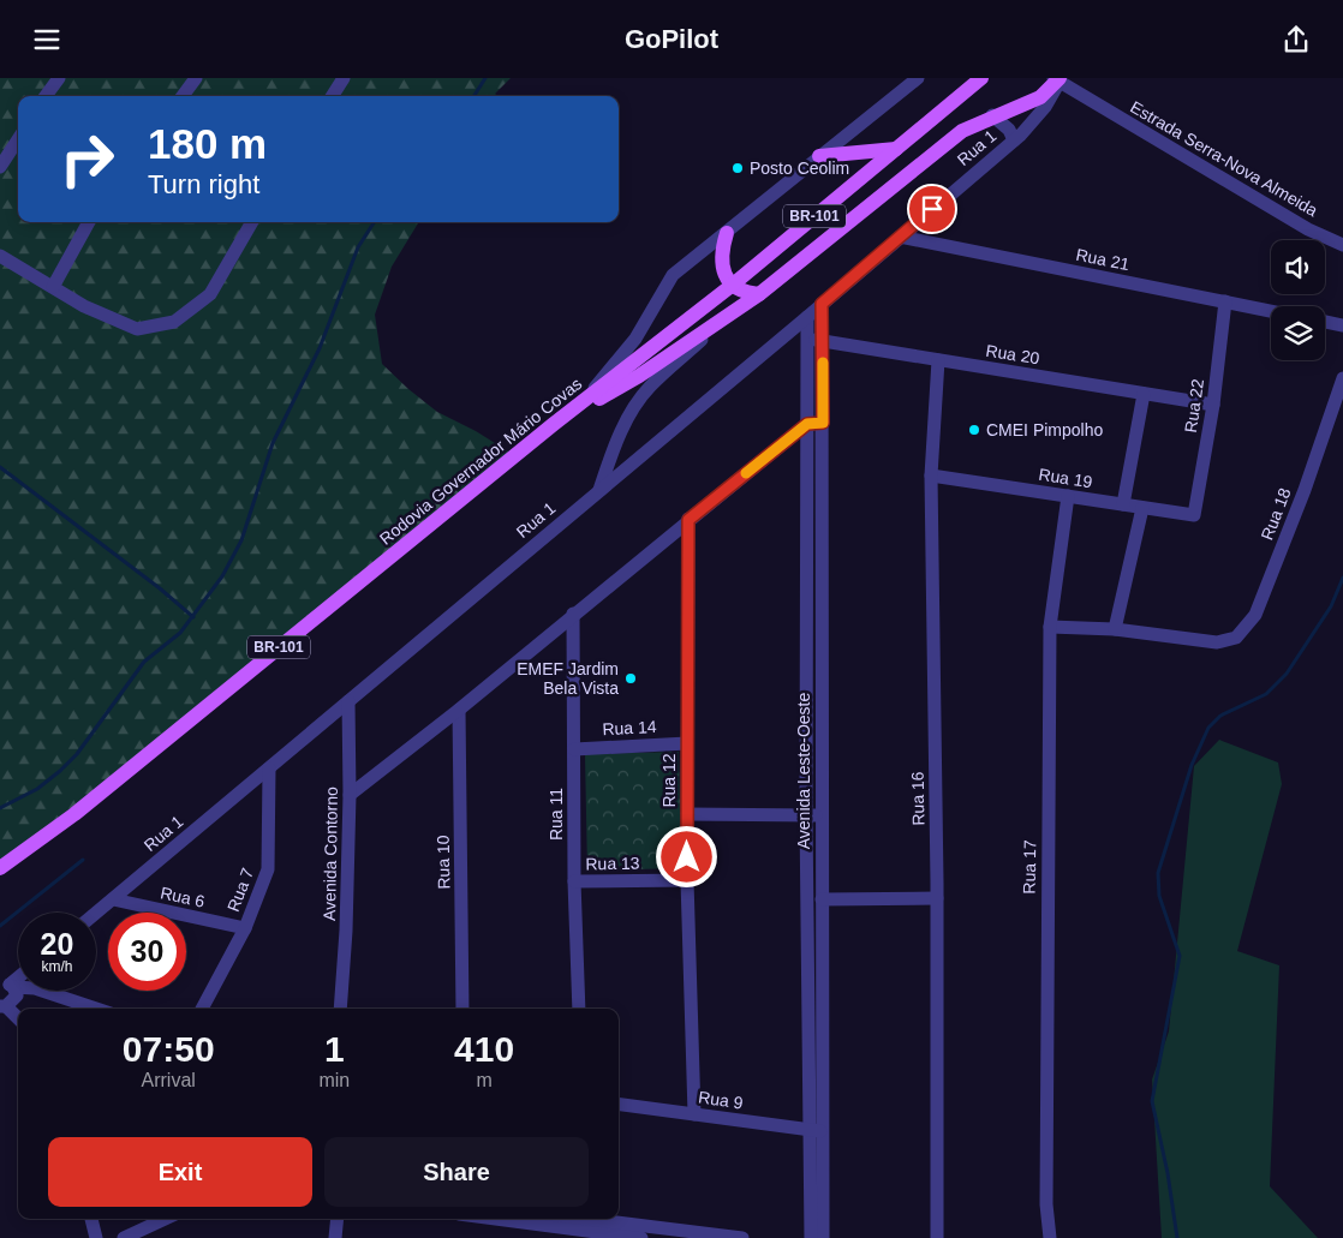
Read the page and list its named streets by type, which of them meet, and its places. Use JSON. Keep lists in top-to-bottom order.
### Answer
{
  "streets": {
    "main road": ["BR-101", "Rodovia Governador Mário Covas"],
    "street": [
      "Rua 1",
      "Estrada Serra-Nova Almeida",
      "Rua 21",
      "Rua 20",
      "Rua 22",
      "Rua 19",
      "Rua 18",
      "Rua 14",
      "Avenida Leste-Oeste",
      "Rua 12",
      "Rua 16",
      "Rua 11",
      "Avenida Contorno",
      "Rua 10",
      "Rua 13",
      "Rua 17",
      "Rua 7",
      "Rua 6",
      "Rua 9"
    ]
  },
  "crossings": [
    ["Rua 1", "Estrada Serra-Nova Almeida"],
    ["Rua 1", "Rua 21"],
    ["Rua 1", "Avenida Leste-Oeste"],
    ["Rua 1", "Avenida Contorno"],
    ["Rua 1", "Rua 7"],
    ["Rua 1", "Rua 6"],
    ["Rua 21", "Rua 22"],
    ["Rua 20", "Rua 22"],
    ["Rua 20", "Avenida Leste-Oeste"],
    ["Rua 20", "Rua 16"],
    ["Rua 22", "Rua 19"],
    ["Rua 19", "Rua 16"],
    ["Rua 19", "Rua 17"],
    ["Rua 14", "Rua 12"],
    ["Rua 14", "Rua 11"],
    ["Avenida Leste-Oeste", "Rua 9"],
    ["Rua 12", "Rua 13"],
    ["Rua 12", "Rua 9"],
    ["Rua 11", "Rua 13"],
    ["Rua 7", "Rua 6"]
  ],
  "places": ["Posto Ceolim", "CMEI Pimpolho", "EMEF Jardim Bela Vista"],
  "page": {
    "header": "GoPilot",
    "turn": ["180 m", "Turn right"],
    "speed": "20 km/h",
    "limit": "30",
    "eta": [
      "07:50",
      "Arrival",
      "1",
      "min",
      "410",
      "m"
    ],
    "buttons": ["Exit", "Share"]
  }
}
